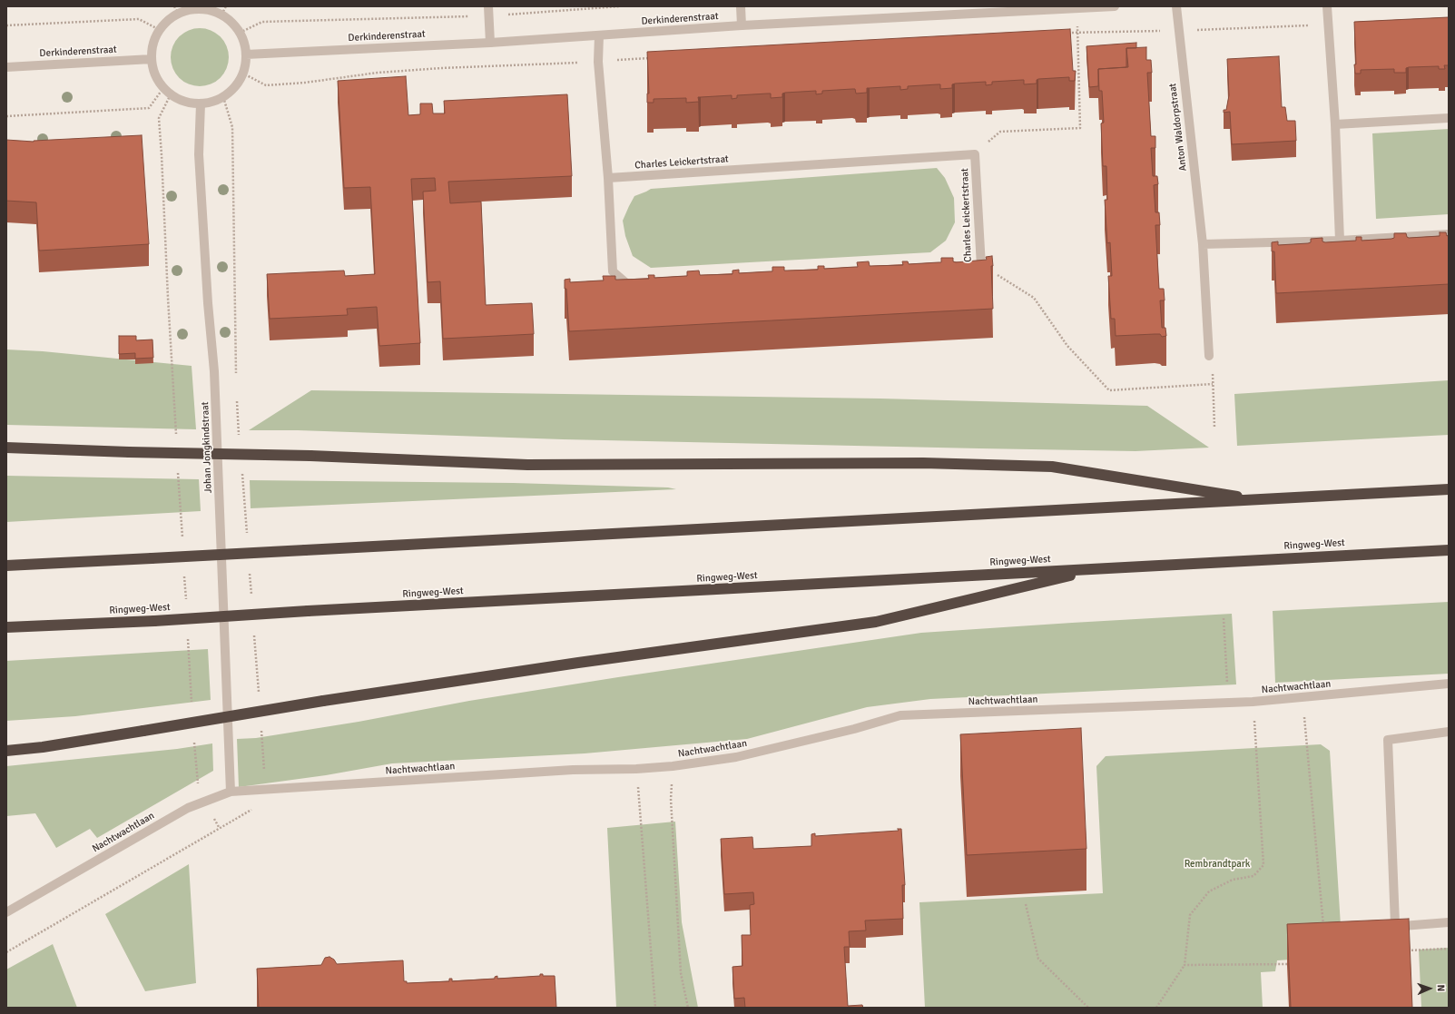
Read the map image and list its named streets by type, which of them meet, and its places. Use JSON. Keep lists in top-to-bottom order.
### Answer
{
  "streets": {
    "highway": ["Ringweg-West"],
    "street": [
      "Derkinderenstraat",
      "Anton Waldorpstraat",
      "Charles Leickertstraat",
      "Johan Jongkindstraat",
      "Nachtwachtlaan"
    ]
  },
  "crossings": [
    ["Derkinderenstraat", "Charles Leickertstraat"],
    ["Derkinderenstraat", "Johan Jongkindstraat"],
    ["Johan Jongkindstraat", "Nachtwachtlaan"]
  ],
  "parks": ["Rembrandtpark"],
  "north": "right"
}
